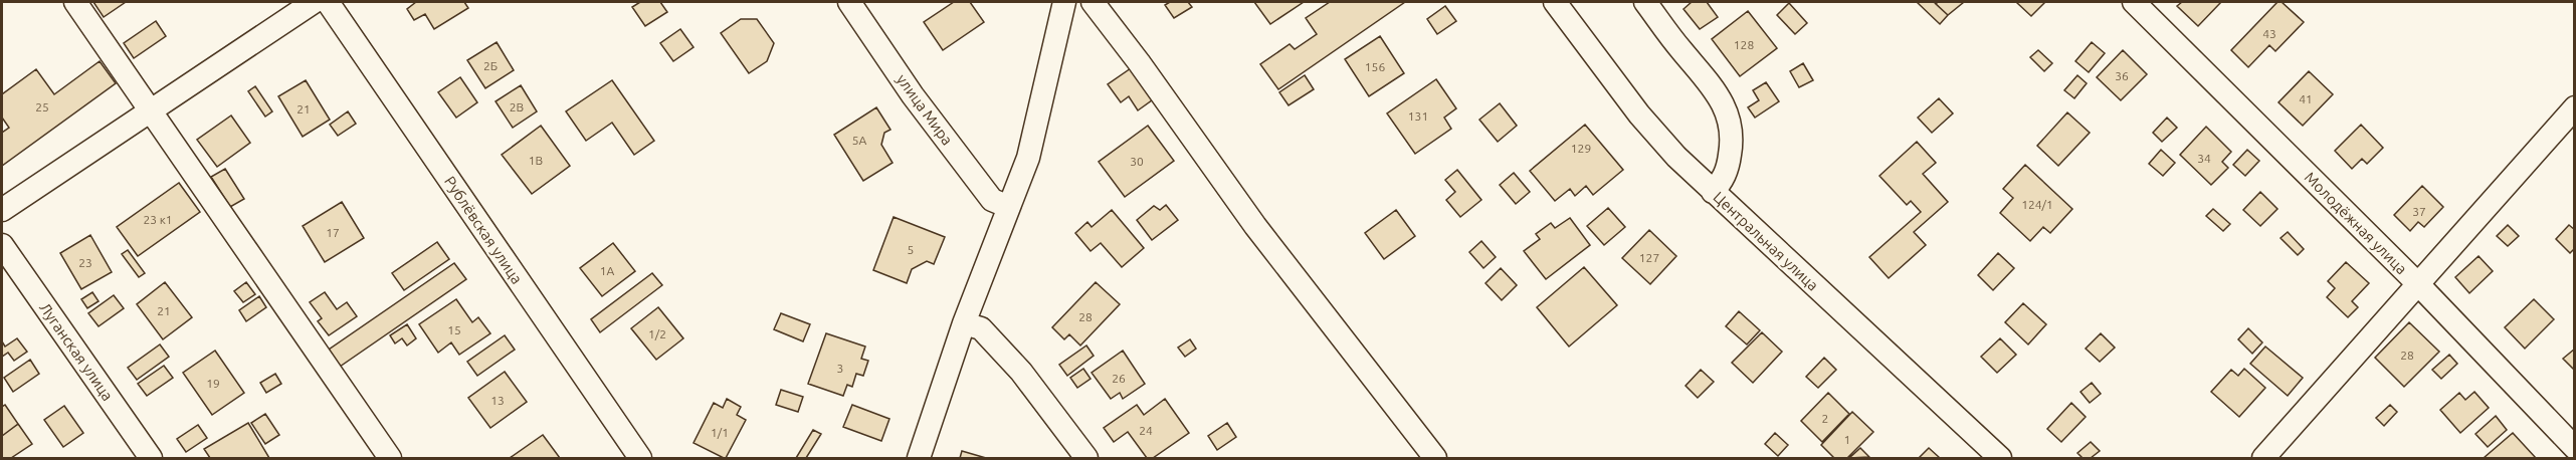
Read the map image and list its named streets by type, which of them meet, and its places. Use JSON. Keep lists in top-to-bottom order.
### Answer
{
  "streets": {
    "street": [
      "улица Мира",
      "Молодёжная улица",
      "Рублёвская улица",
      "Центральная улица",
      "Луганская улица"
    ]
  },
  "house_numbers": [
    "43",
    "128",
    "2Б",
    "156",
    "36",
    "41",
    "25",
    "2В",
    "21",
    "131",
    "5А",
    "129",
    "34",
    "1В",
    "30",
    "124/1",
    "37",
    "23 к1",
    "17",
    "5",
    "127",
    "23",
    "1А",
    "21",
    "28",
    "15",
    "1/2",
    "28",
    "3",
    "26",
    "19",
    "13",
    "2",
    "24",
    "1/1",
    "1"
  ]
}
